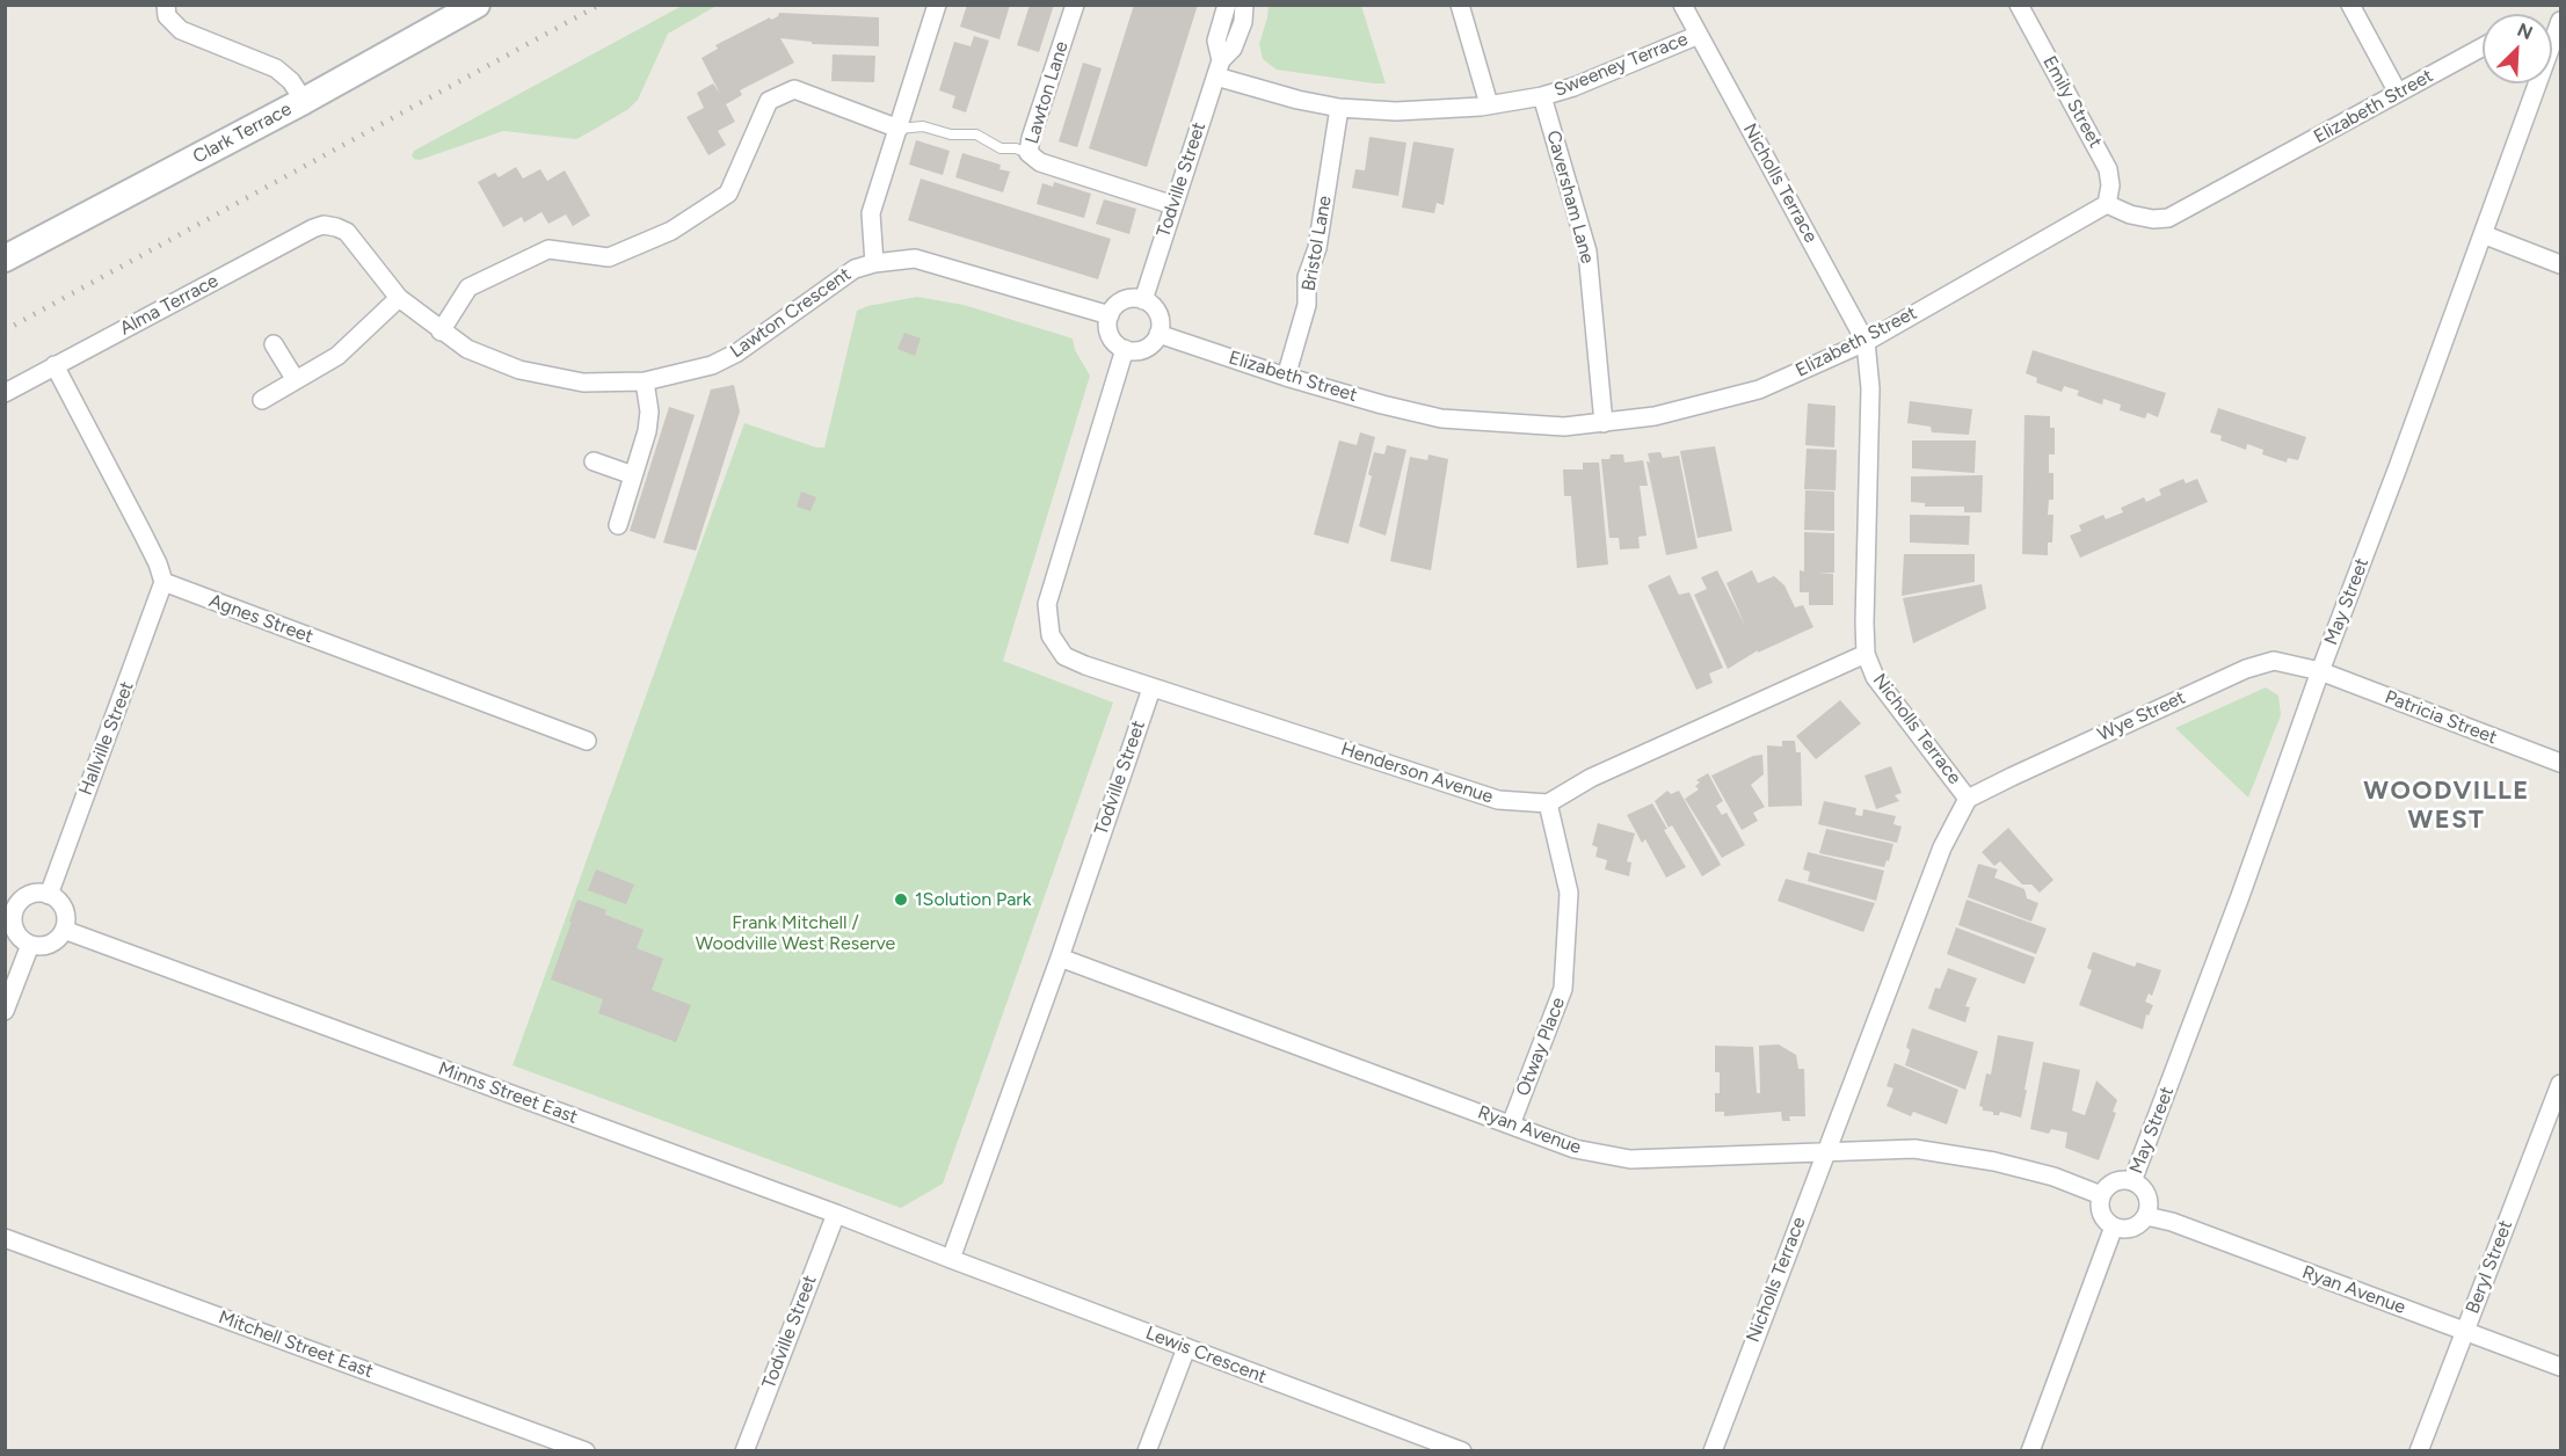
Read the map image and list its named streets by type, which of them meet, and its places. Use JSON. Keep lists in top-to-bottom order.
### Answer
{
  "streets": {
    "main road": ["Clark Terrace"],
    "street": [
      "Sweeney Terrace",
      "Lawton Lane",
      "Emily Street",
      "Elizabeth Street",
      "Todville Street",
      "Nicholls Terrace",
      "Caversham Lane",
      "Bristol Lane",
      "Alma Terrace",
      "Lawton Crescent",
      "May Street",
      "Agnes Street",
      "Wye Street",
      "Patricia Street",
      "Hallville Street",
      "Henderson Avenue",
      "Otway Place",
      "Minns Street East",
      "Ryan Avenue",
      "Beryl Street",
      "Mitchell Street East",
      "Lewis Crescent"
    ]
  },
  "crossings": [
    ["Sweeney Terrace", "Todville Street"],
    ["Sweeney Terrace", "Nicholls Terrace"],
    ["Sweeney Terrace", "Caversham Lane"],
    ["Sweeney Terrace", "Bristol Lane"],
    ["Lawton Lane", "Todville Street"],
    ["Emily Street", "Elizabeth Street"],
    ["Elizabeth Street", "Todville Street"],
    ["Elizabeth Street", "Nicholls Terrace"],
    ["Elizabeth Street", "Caversham Lane"],
    ["Elizabeth Street", "Bristol Lane"],
    ["Todville Street", "Henderson Avenue"],
    ["Todville Street", "Minns Street East"],
    ["Todville Street", "Ryan Avenue"],
    ["Todville Street", "Lewis Crescent"],
    ["Nicholls Terrace", "Wye Street"],
    ["Nicholls Terrace", "Ryan Avenue"],
    ["Alma Terrace", "Lawton Crescent"],
    ["May Street", "Wye Street"],
    ["May Street", "Patricia Street"],
    ["May Street", "Ryan Avenue"],
    ["Agnes Street", "Hallville Street"],
    ["Wye Street", "Patricia Street"],
    ["Hallville Street", "Minns Street East"],
    ["Henderson Avenue", "Otway Place"],
    ["Otway Place", "Ryan Avenue"],
    ["Minns Street East", "Lewis Crescent"],
    ["Ryan Avenue", "Beryl Street"]
  ],
  "districts": ["WOODVILLE WEST"],
  "parks": ["Frank Mitchell / Woodville West Reserve"],
  "places": ["1Solution Park"],
  "north": "top right"
}
